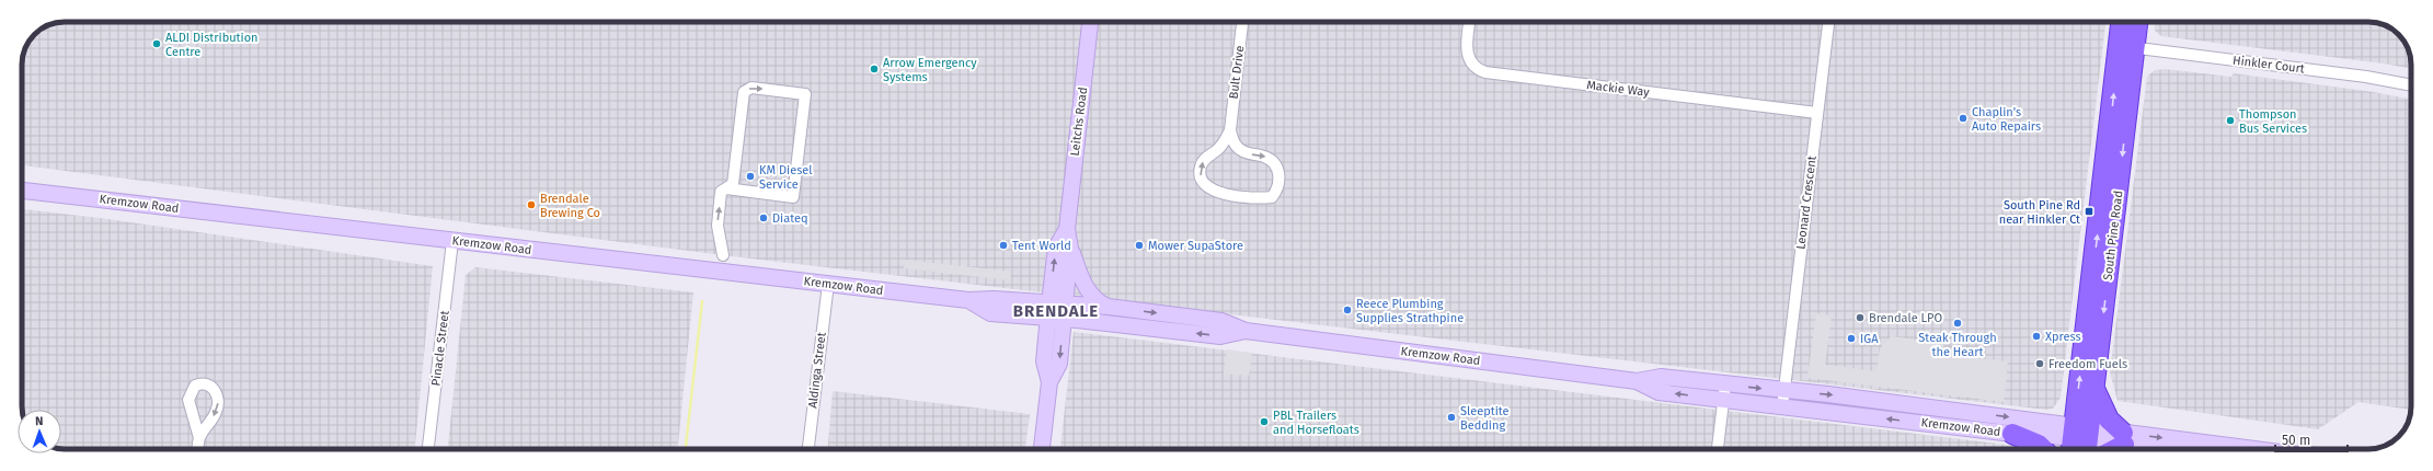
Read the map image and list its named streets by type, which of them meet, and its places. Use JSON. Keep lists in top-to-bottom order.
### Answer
{
  "streets": {
    "highway": ["South Pine Road"],
    "street": [
      "Hinkler Court",
      "Bult Drive",
      "Mackie Way",
      "Leitchs Road",
      "Leonard Crescent",
      "Kremzow Road",
      "Pinacle Street",
      "Aldinga Street"
    ]
  },
  "crossings": [
    ["Hinkler Court", "South Pine Road"],
    ["Mackie Way", "Leonard Crescent"],
    ["Leitchs Road", "Kremzow Road"],
    ["Leonard Crescent", "Kremzow Road"],
    ["Kremzow Road", "South Pine Road"],
    ["Kremzow Road", "Pinacle Street"],
    ["Kremzow Road", "Aldinga Street"]
  ],
  "districts": ["BRENDALE"],
  "places": {
    "other": [
      "ALDI Distribution Centre",
      "Arrow Emergency Systems",
      "Chaplin's Auto Repairs",
      "Thompson Bus Services",
      "KM Diesel Service",
      "Brendale Brewing Co",
      "Diateq",
      "Tent World",
      "Mower SupaStore",
      "Reece Plumbing Supplies Strathpine",
      "Brendale LPO",
      "Steak Through the Heart",
      "Xpress",
      "IGA",
      "Freedom Fuels",
      "Sleeptite Bedding",
      "PBL Trailers and Horsefloats"
    ],
    "transit": ["South Pine Rd near Hinkler Ct"]
  },
  "scale_bar": "50 m",
  "north": "top"
}
